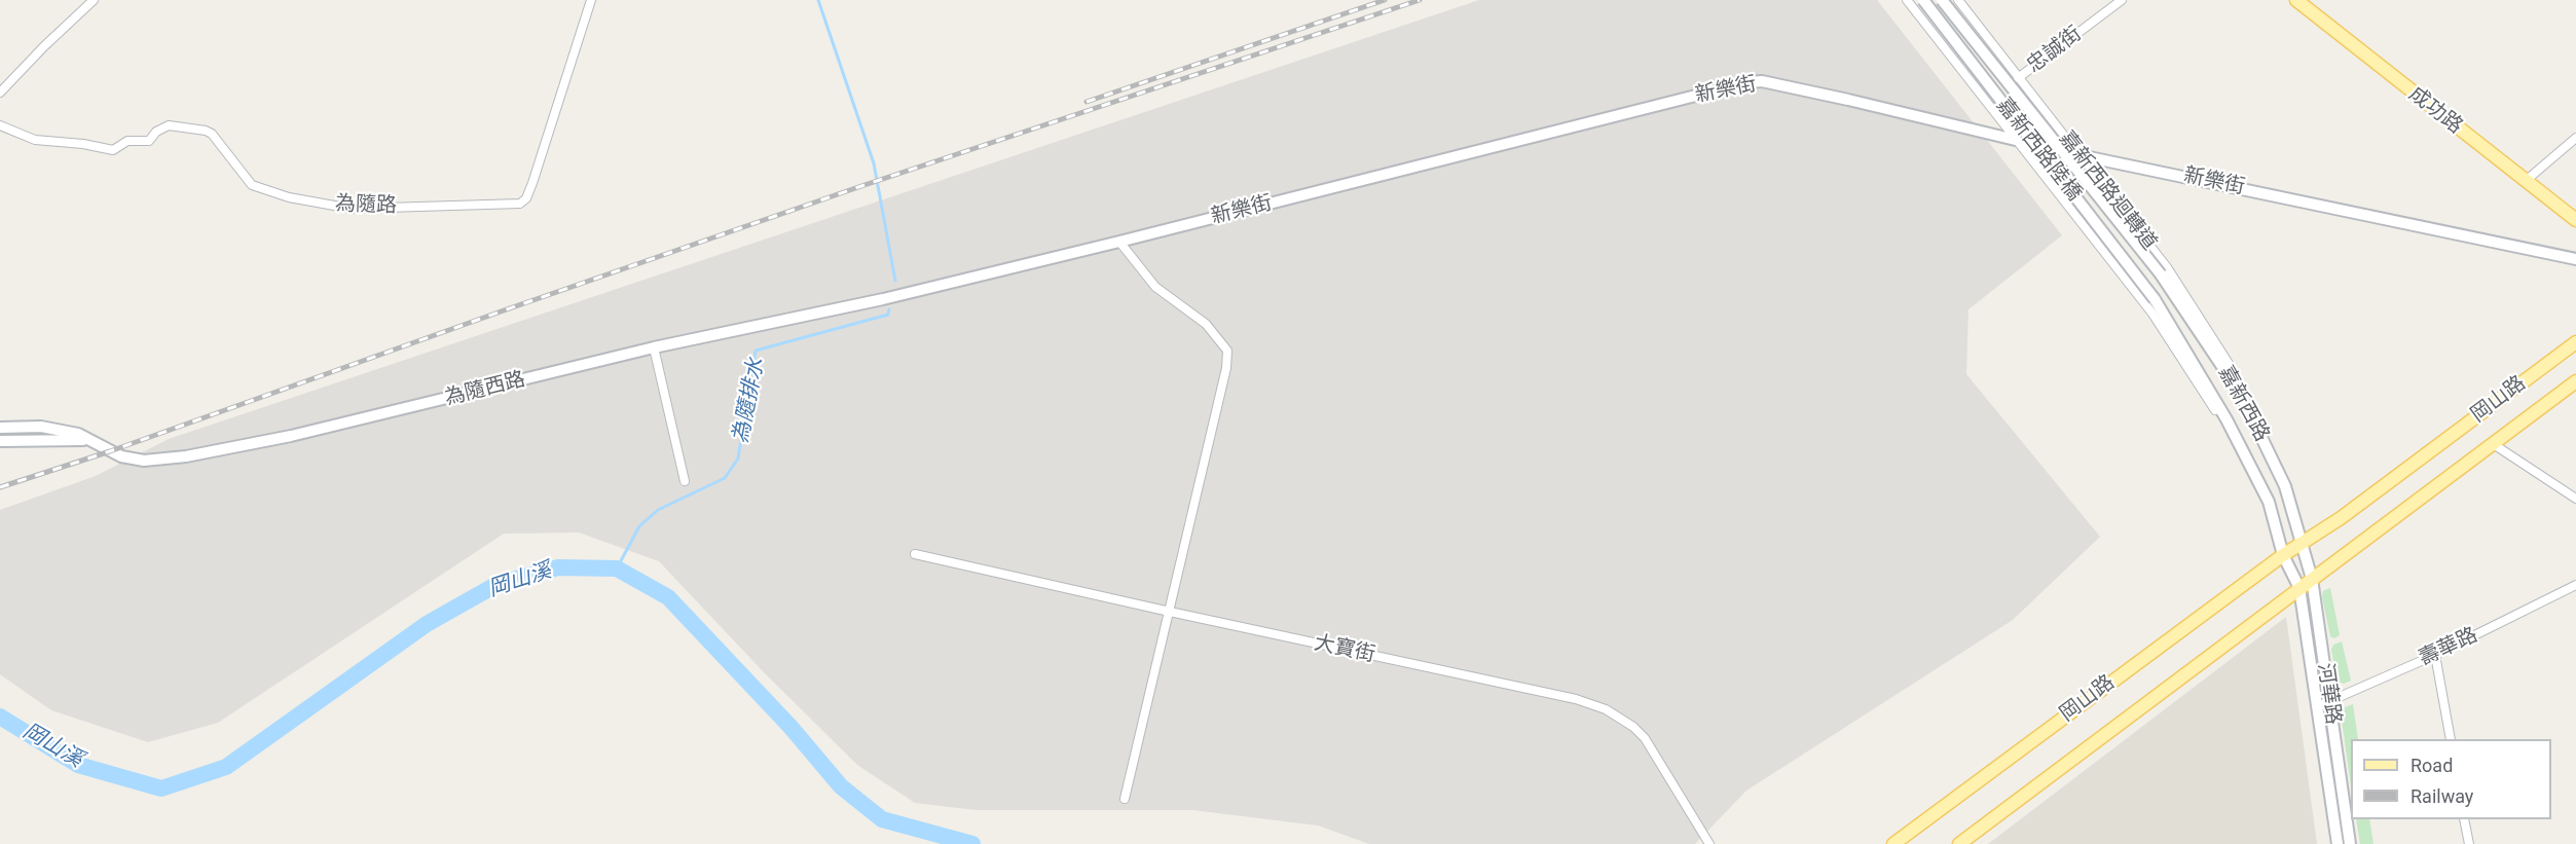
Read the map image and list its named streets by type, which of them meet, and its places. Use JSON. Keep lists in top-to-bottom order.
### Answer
{
  "streets": {
    "main road": ["成功路", "岡山路"],
    "street": [
      "忠誠街",
      "新樂街",
      "嘉新西路陸橋",
      "嘉新西路迴轉道",
      "為隨路",
      "為隨西路",
      "嘉新西路",
      "壽華路",
      "大寶街",
      "河華路"
    ]
  },
  "crossings": [
    ["忠誠街", "嘉新西路迴轉道"],
    ["新樂街", "嘉新西路迴轉道"],
    ["新樂街", "為隨西路"],
    ["嘉新西路陸橋", "嘉新西路"],
    ["嘉新西路迴轉道", "嘉新西路"],
    ["岡山路", "嘉新西路"],
    ["岡山路", "河華路"],
    ["嘉新西路", "河華路"],
    ["壽華路", "河華路"]
  ],
  "water": ["為隨排水", "岡山溪"],
  "legend": ["Road", "Railway"]
}
